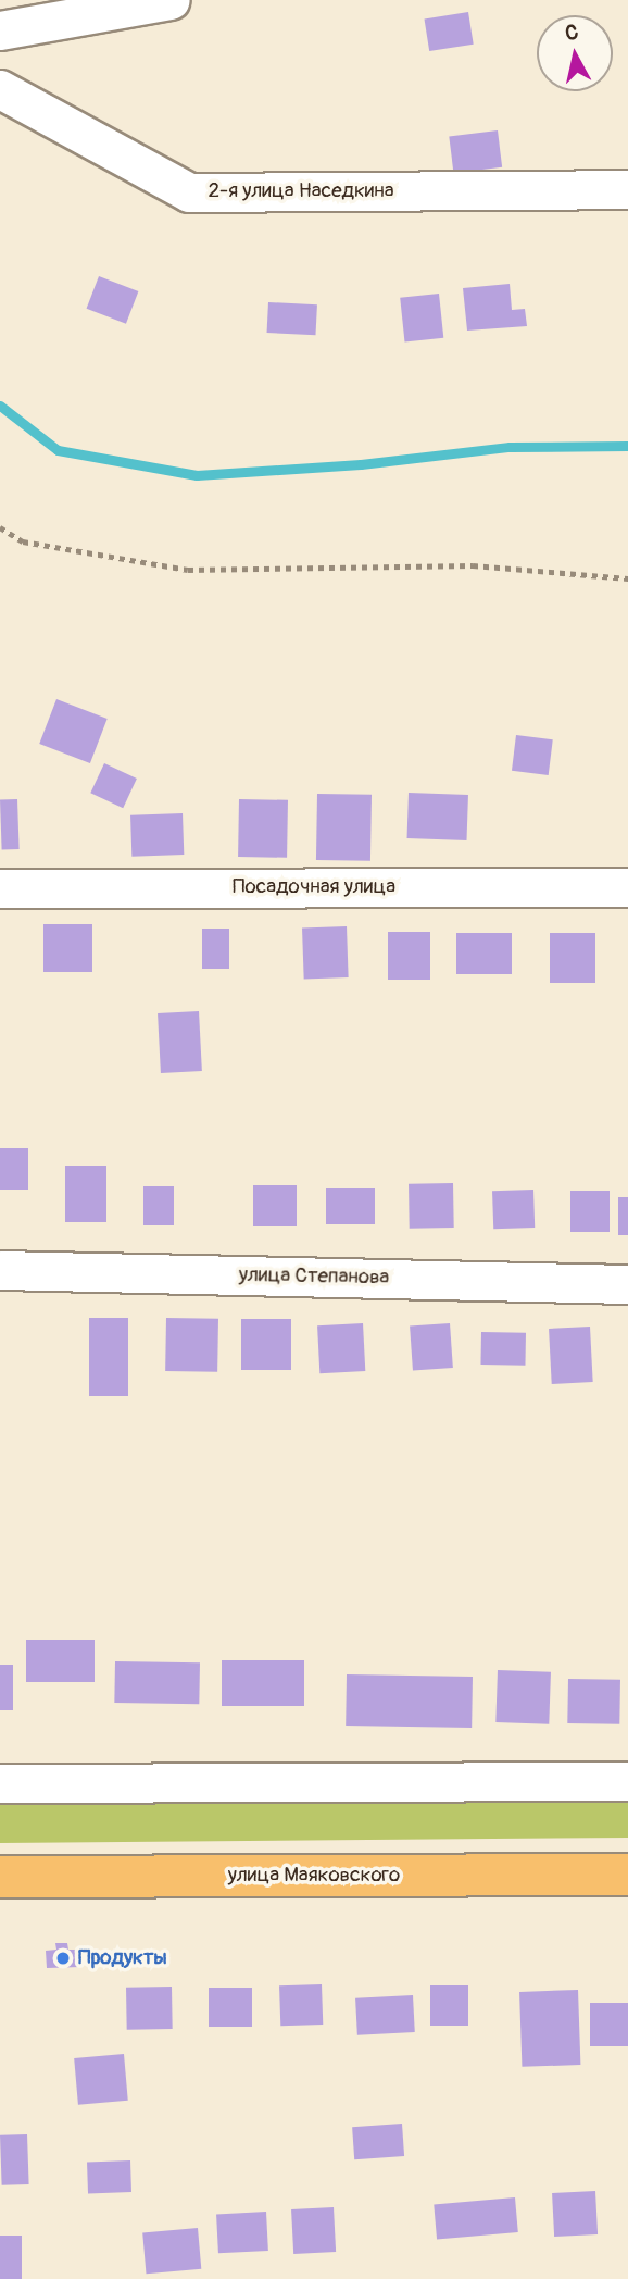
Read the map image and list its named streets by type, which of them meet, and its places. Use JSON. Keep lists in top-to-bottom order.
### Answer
{
  "streets": {
    "main road": ["улица Маяковского"],
    "street": ["2-я улица Наседкина", "Посадочная улица", "улица Степанова"]
  },
  "places": ["Продукты"],
  "north": "top"
}
